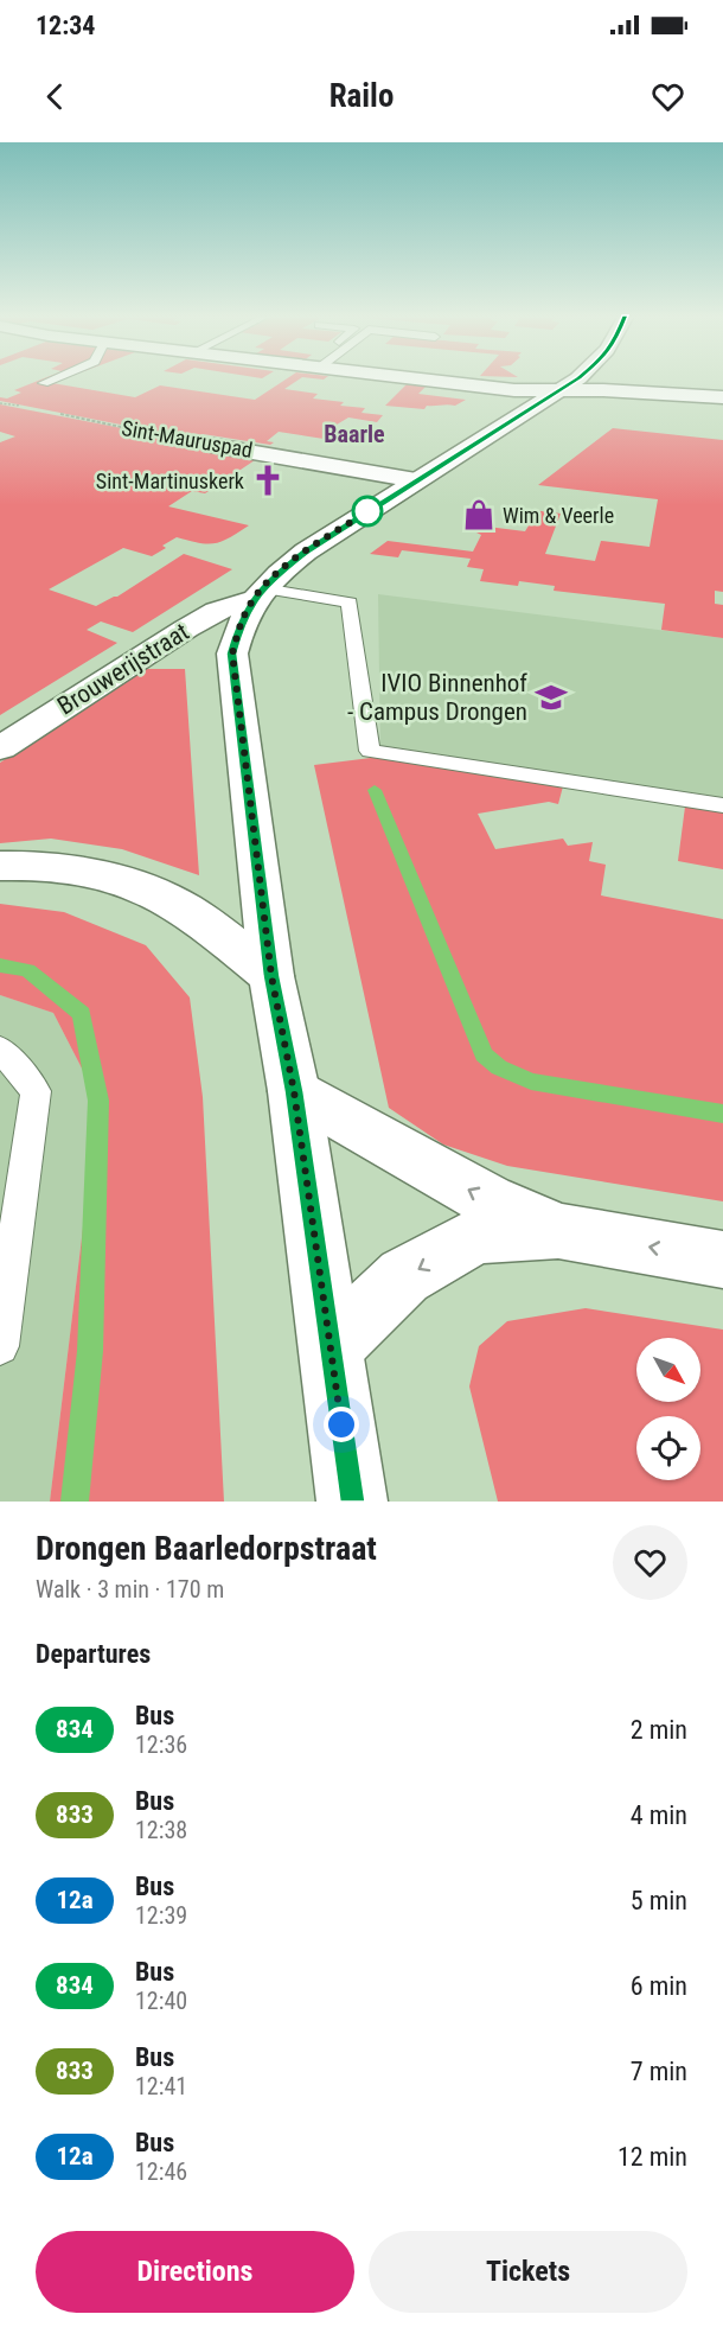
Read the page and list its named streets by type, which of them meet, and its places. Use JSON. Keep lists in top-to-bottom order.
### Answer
{
  "streets": {
    "main road": ["Sint-Mauruspad", "Brouwerijstraat"]
  },
  "districts": ["Baarle"],
  "places": {
    "church": ["Sint-Martinuskerk"],
    "shop": ["Wim & Veerle"],
    "school or university": ["IVIO Binnenhof - Campus Drongen"]
  },
  "lines": ["bus line 834"],
  "north": "bottom right",
  "page": {
    "status": "12:34",
    "header": "Railo",
    "heading": [
      ["Drongen Baarledorpstraat", "Walk · 3 min · 170 m"],
      "Departures"
    ],
    "list": [
      {
        "mark": "834",
        "name": "Bus",
        "note": "12:36",
        "value": "2 min"
      },
      {
        "mark": "833",
        "name": "Bus",
        "note": "12:38",
        "value": "4 min"
      },
      {
        "mark": "12a",
        "name": "Bus",
        "note": "12:39",
        "value": "5 min"
      },
      {
        "mark": "834",
        "name": "Bus",
        "note": "12:40",
        "value": "6 min"
      },
      {
        "mark": "833",
        "name": "Bus",
        "note": "12:41",
        "value": "7 min"
      },
      {
        "mark": "12a",
        "name": "Bus",
        "note": "12:46",
        "value": "12 min"
      }
    ],
    "buttons": ["Directions", "Tickets"]
  }
}
